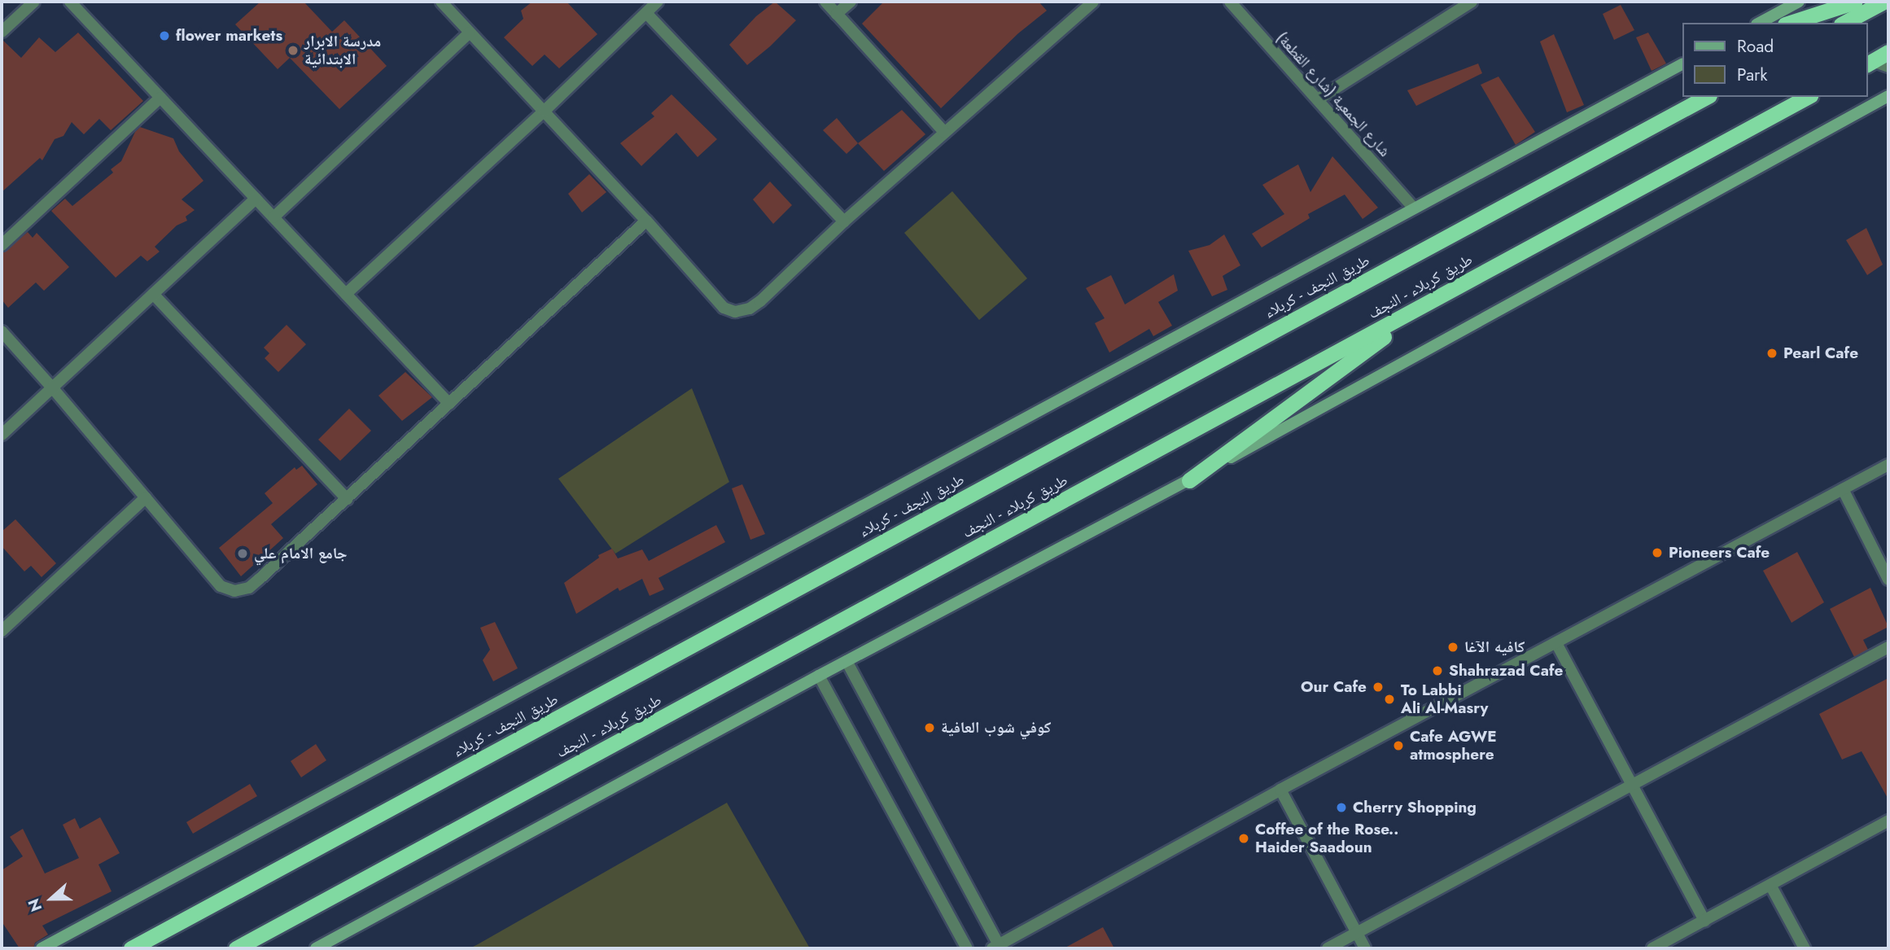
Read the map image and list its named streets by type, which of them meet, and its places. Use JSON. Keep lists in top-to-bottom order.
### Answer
{
  "streets": {
    "highway": ["طريق النجف - کربلاء", "طريق کربلاء - النجف"],
    "street": ["شارع الجمعية (شارع القطعة)"]
  },
  "places": [
    "flower markets",
    "مدرسة الابرار الابتدائية",
    "Pearl Cafe",
    "Pioneers Cafe",
    "جامع الامام علي",
    "كافيه الآغا",
    "Shahrazad Cafe",
    "Our Cafe",
    "To Labbi Ali Al-Masry",
    "كوفي شوب العافية",
    "Cafe AGWE atmosphere",
    "Cherry Shopping",
    "Coffee of the Rose.. Haider Saadoun"
  ],
  "legend": ["Road", "Park"],
  "north": "left"
}
